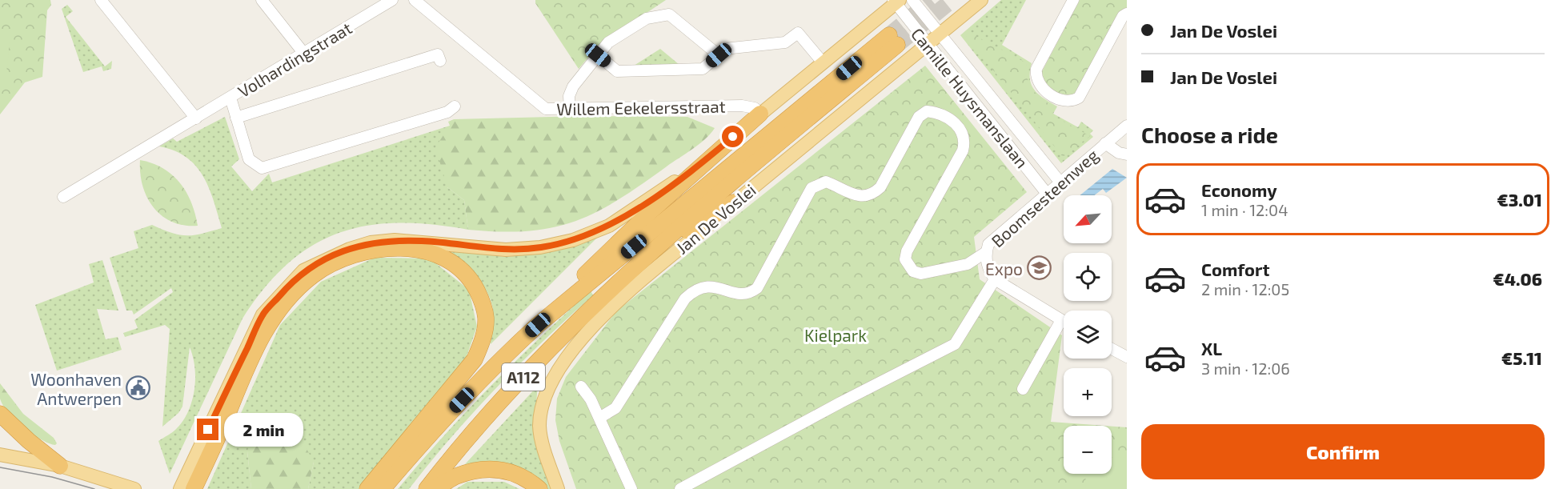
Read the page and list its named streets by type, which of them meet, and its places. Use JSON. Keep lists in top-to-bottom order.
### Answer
{
  "streets": {
    "highway": ["A112"],
    "main road": ["Jan De Voslei"],
    "street": [
      "Volhardingstraat",
      "Camille Huysmanslaan",
      "Willem Eekelersstraat",
      "Boomsesteenweg"
    ]
  },
  "crossings": [
    ["Camille Huysmanslaan", "Boomsesteenweg"],
    ["Camille Huysmanslaan", "Jan De Voslei"]
  ],
  "parks": ["Kielpark"],
  "places": {
    "school or university": ["Expo"],
    "public building": ["Woonhaven Antwerpen"]
  },
  "north": "bottom left",
  "page": {
    "banner": ["Jan De Voslei", "Jan De Voslei"],
    "heading": "Choose a ride",
    "list": [
      {
        "name": "Economy",
        "note": "1 min · 12:04",
        "value": "€3.01"
      },
      {
        "name": "Comfort",
        "note": "2 min · 12:05",
        "value": "€4.06"
      },
      {
        "name": "XL",
        "note": "3 min · 12:06",
        "value": "€5.11"
      }
    ],
    "map_buttons": ["+", "−"],
    "bubble": "2 min",
    "buttons": "Confirm"
  }
}
